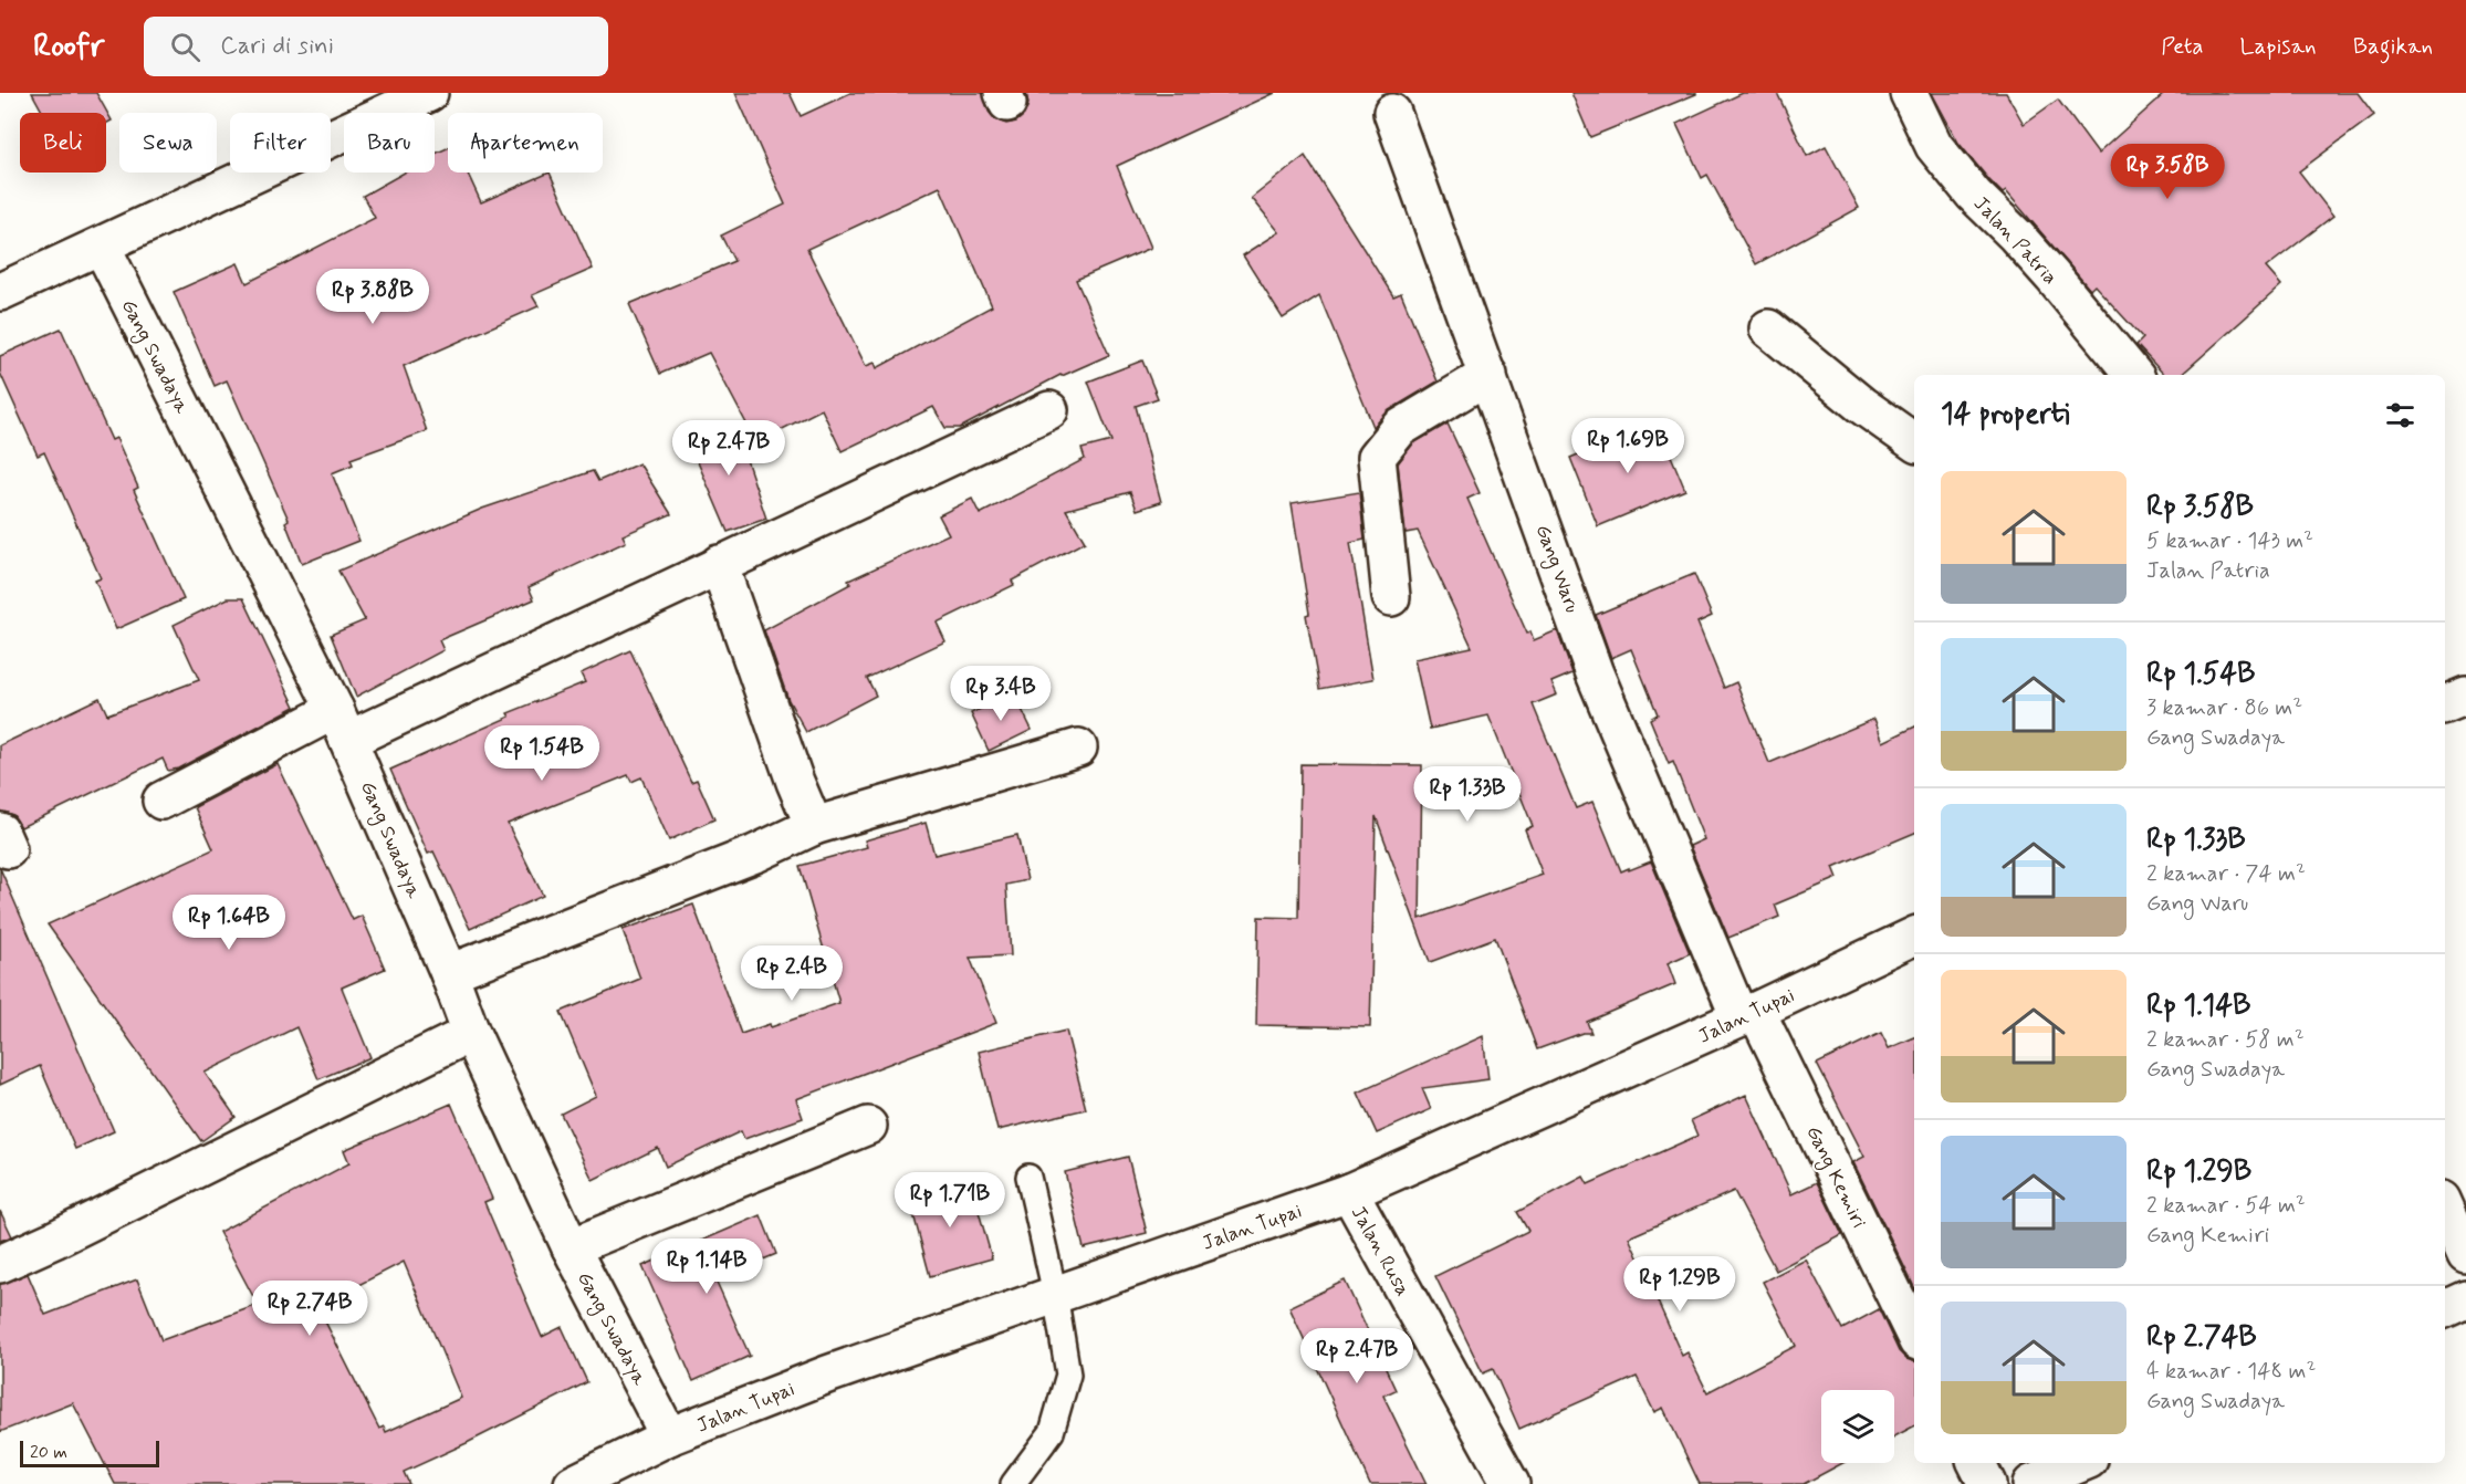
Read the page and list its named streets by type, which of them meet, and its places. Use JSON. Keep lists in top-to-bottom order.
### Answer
{
  "streets": {
    "street": [
      "Jalan Patria",
      "Gang Swadaya",
      "Gang Waru",
      "Jalan Tupai",
      "Gang Kemiri",
      "Jalan Rusa"
    ]
  },
  "crossings": [
    ["Gang Swadaya", "Jalan Tupai"],
    ["Gang Waru", "Jalan Tupai"],
    ["Gang Waru", "Gang Kemiri"],
    ["Jalan Tupai", "Gang Kemiri"],
    ["Jalan Tupai", "Jalan Rusa"]
  ],
  "scale_bar": "20 m",
  "page": {
    "header": "Roofr",
    "search": "Cari di sini",
    "nav": ["Peta", "Lapisan", "Bagikan"],
    "chip": [
      "Beli",
      "Sewa",
      "Filter",
      "Baru",
      "Apartemen"
    ],
    "price": [
      "Rp 3.58B",
      "Rp 3.88B",
      "Rp 1.69B",
      "Rp 2.47B",
      "Rp 3.4B",
      "Rp 1.54B",
      "Rp 1.33B",
      "Rp 1.64B",
      "Rp 2.4B",
      "Rp 1.71B",
      "Rp 1.14B",
      "Rp 1.29B",
      "Rp 2.74B",
      "Rp 2.47B"
    ],
    "heading": "14 properti",
    "list": [
      {
        "name": "Rp 3.58B",
        "note": "5 kamar · 143 m² · Jalan Patria"
      },
      {
        "name": "Rp 1.54B",
        "note": "3 kamar · 86 m² · Gang Swadaya"
      },
      {
        "name": "Rp 1.33B",
        "note": "2 kamar · 74 m² · Gang Waru"
      },
      {
        "name": "Rp 1.14B",
        "note": "2 kamar · 58 m² · Gang Swadaya"
      },
      {
        "name": "Rp 1.29B",
        "note": "2 kamar · 54 m² · Gang Kemiri"
      },
      {
        "name": "Rp 2.74B",
        "note": "4 kamar · 148 m² · Gang Swadaya"
      }
    ],
    "scale": "20 m"
  }
}
